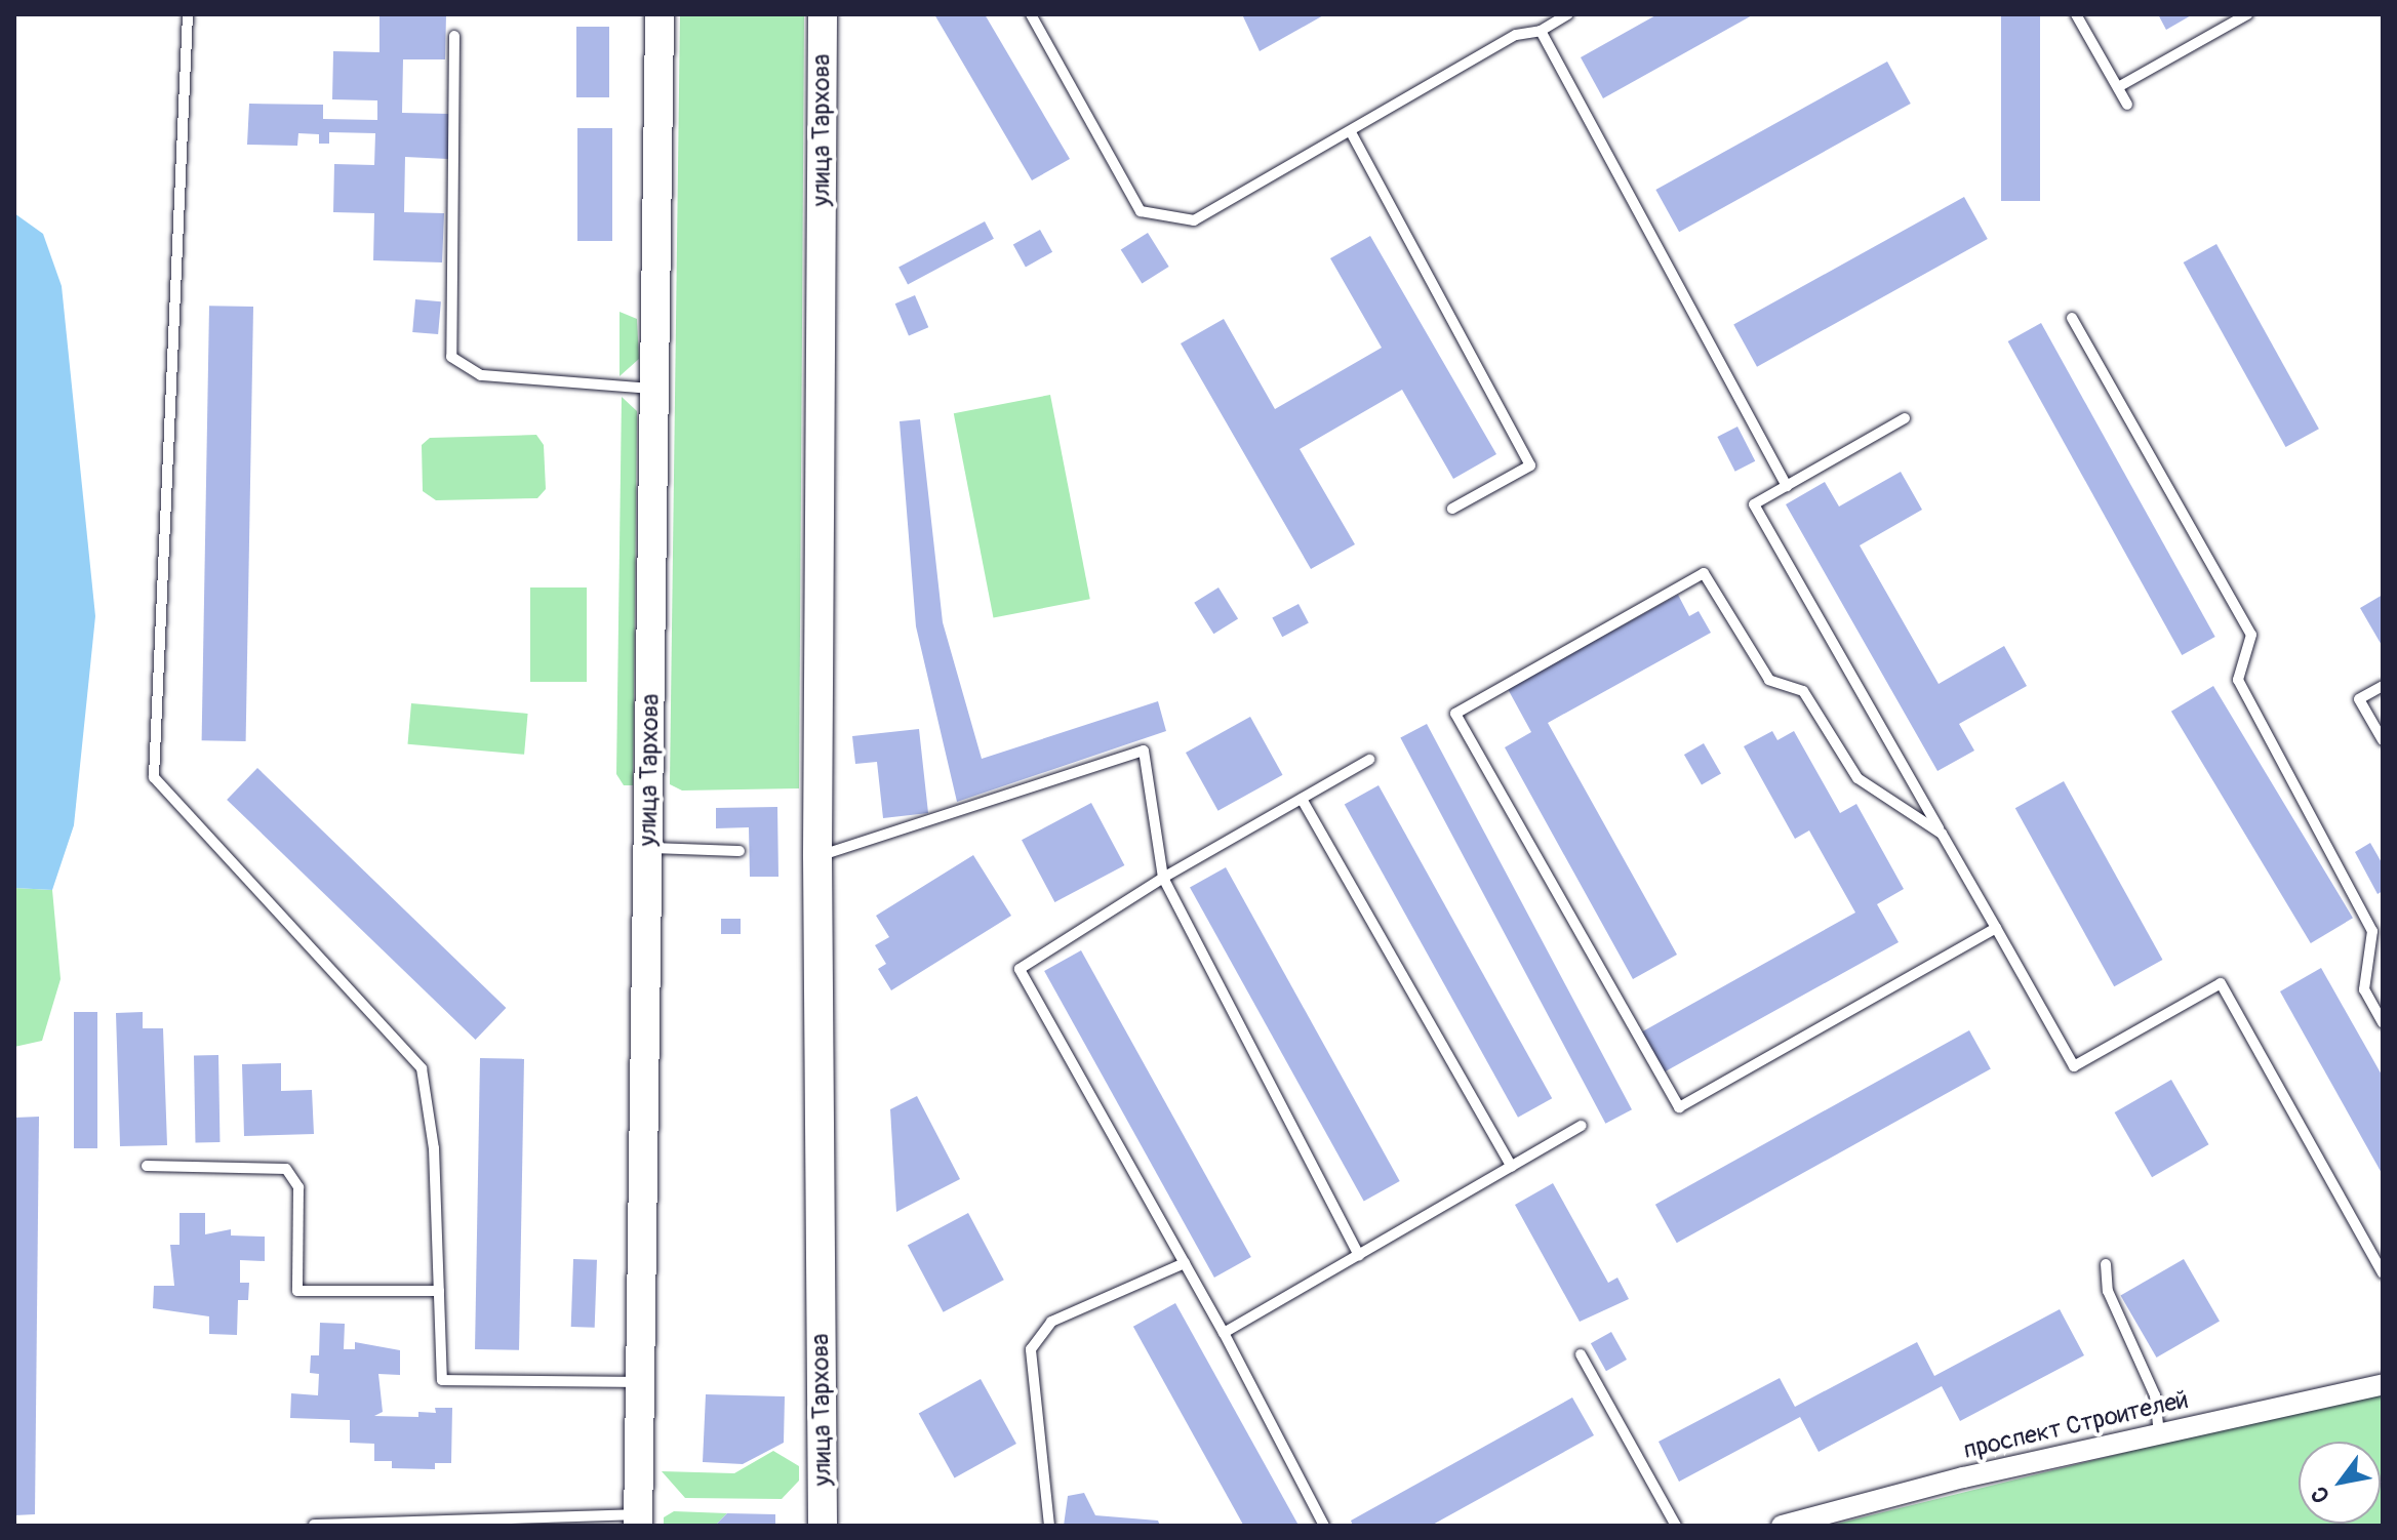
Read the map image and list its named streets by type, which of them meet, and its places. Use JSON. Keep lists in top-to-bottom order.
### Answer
{
  "streets": {
    "main road": ["улица Тархова"],
    "street": ["проспект Строителей"]
  },
  "north": "bottom left"
}
